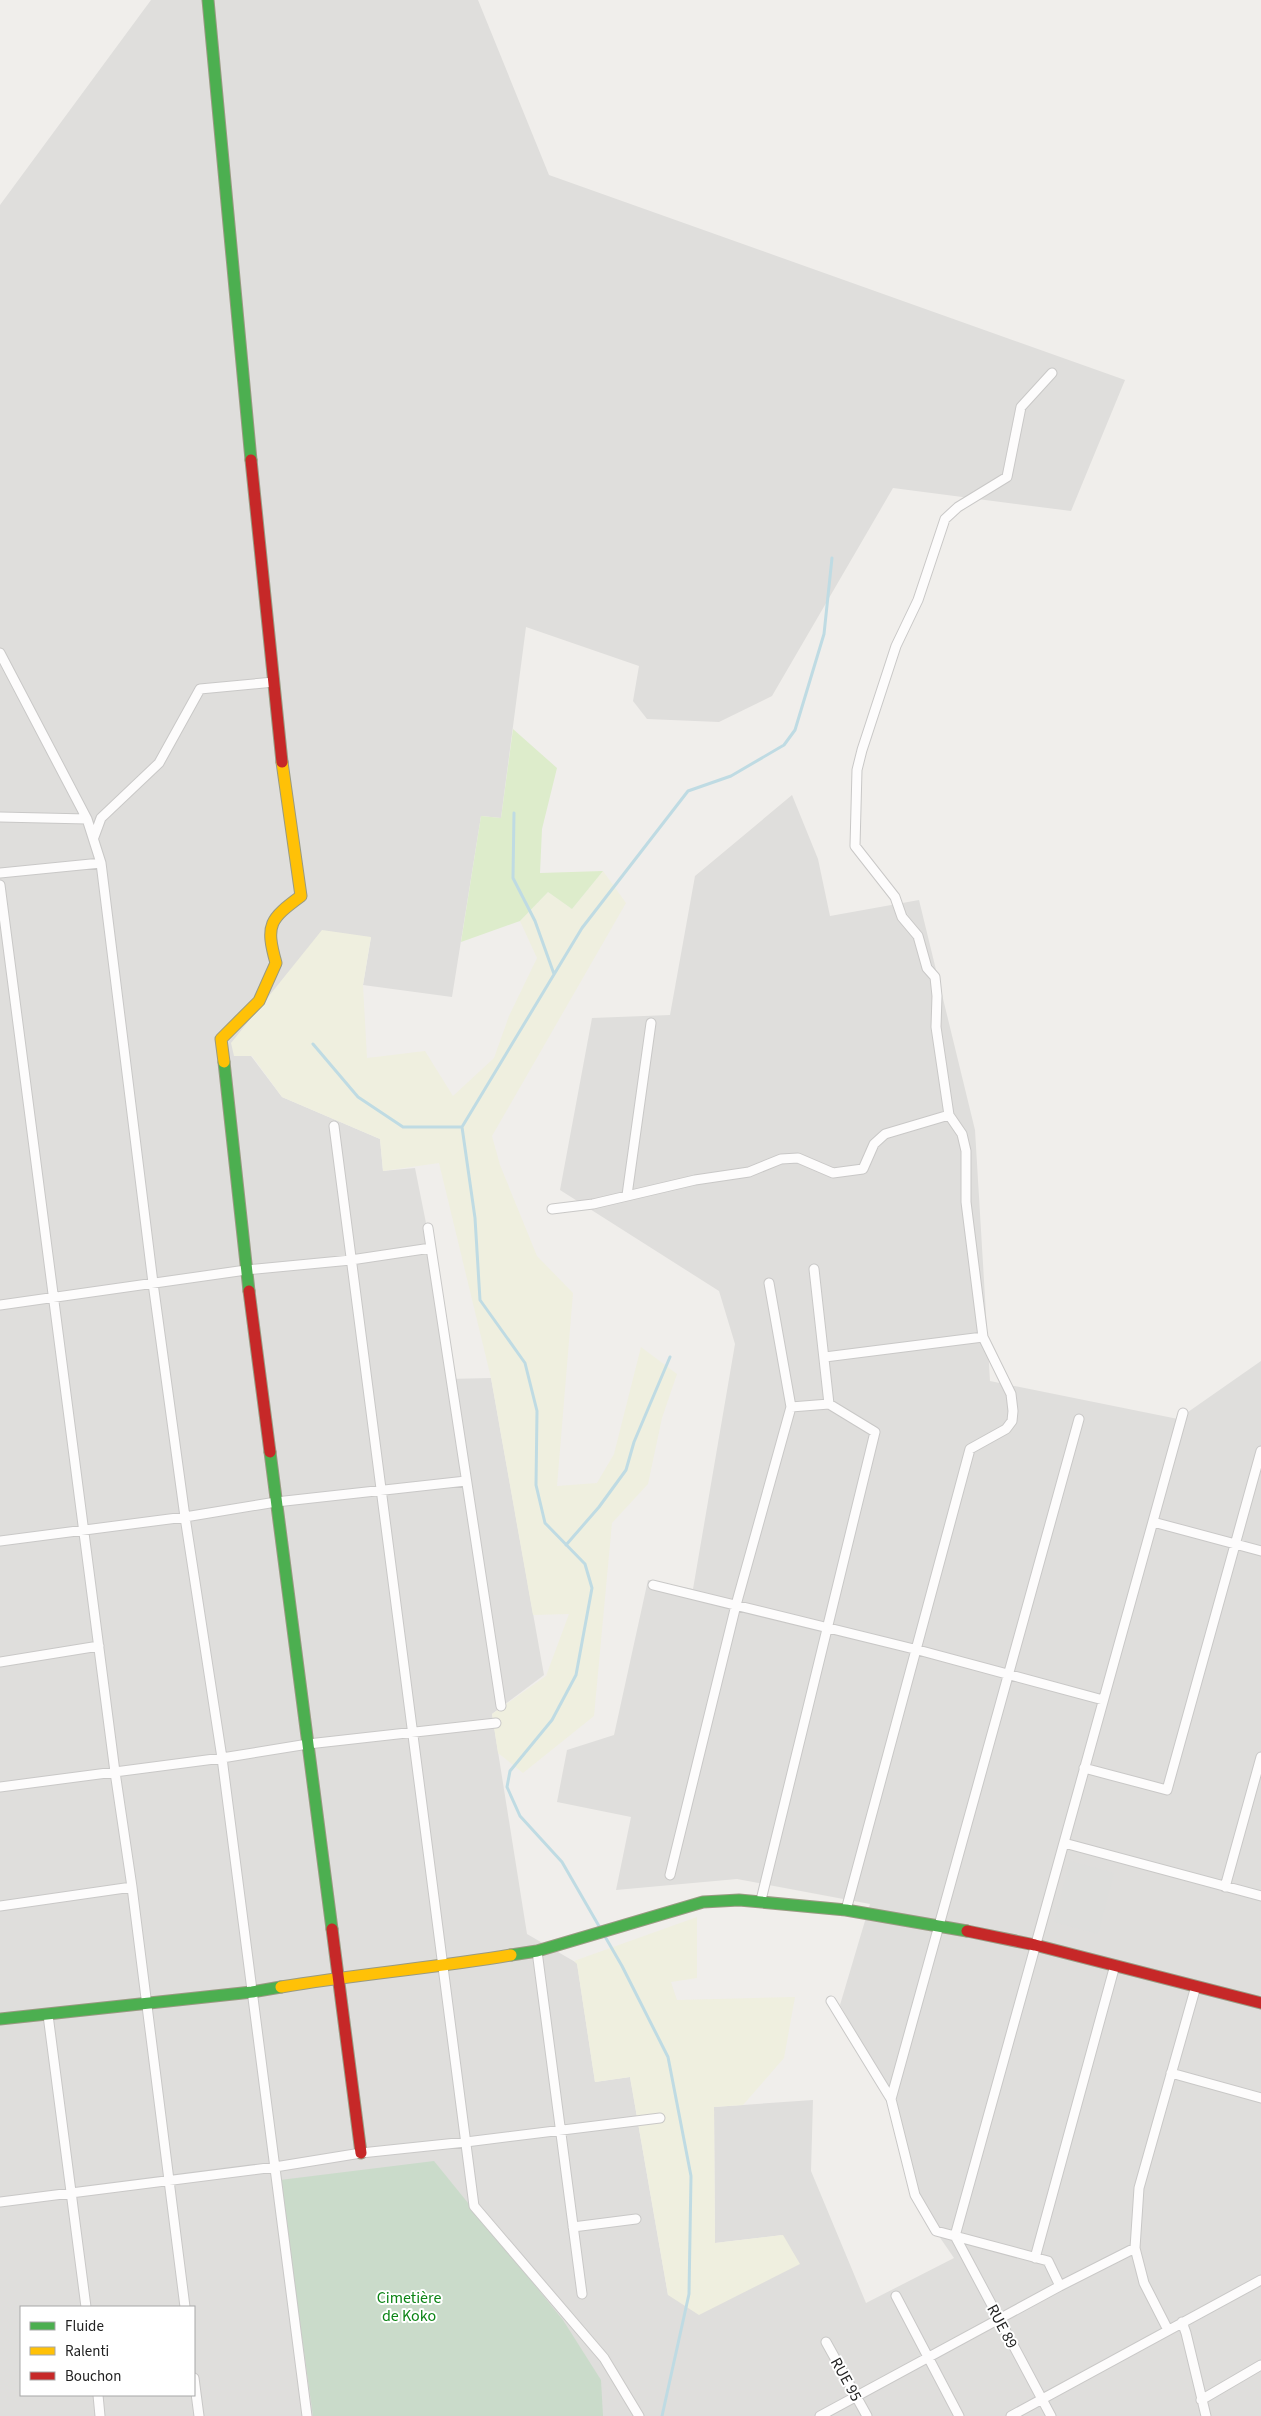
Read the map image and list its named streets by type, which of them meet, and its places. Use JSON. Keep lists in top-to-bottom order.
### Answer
{
  "streets": {
    "street": ["RUE 89", "RUE 95"]
  },
  "parks": ["Cimetière de Koko"],
  "legend": ["Fluide", "Ralenti", "Bouchon"]
}
